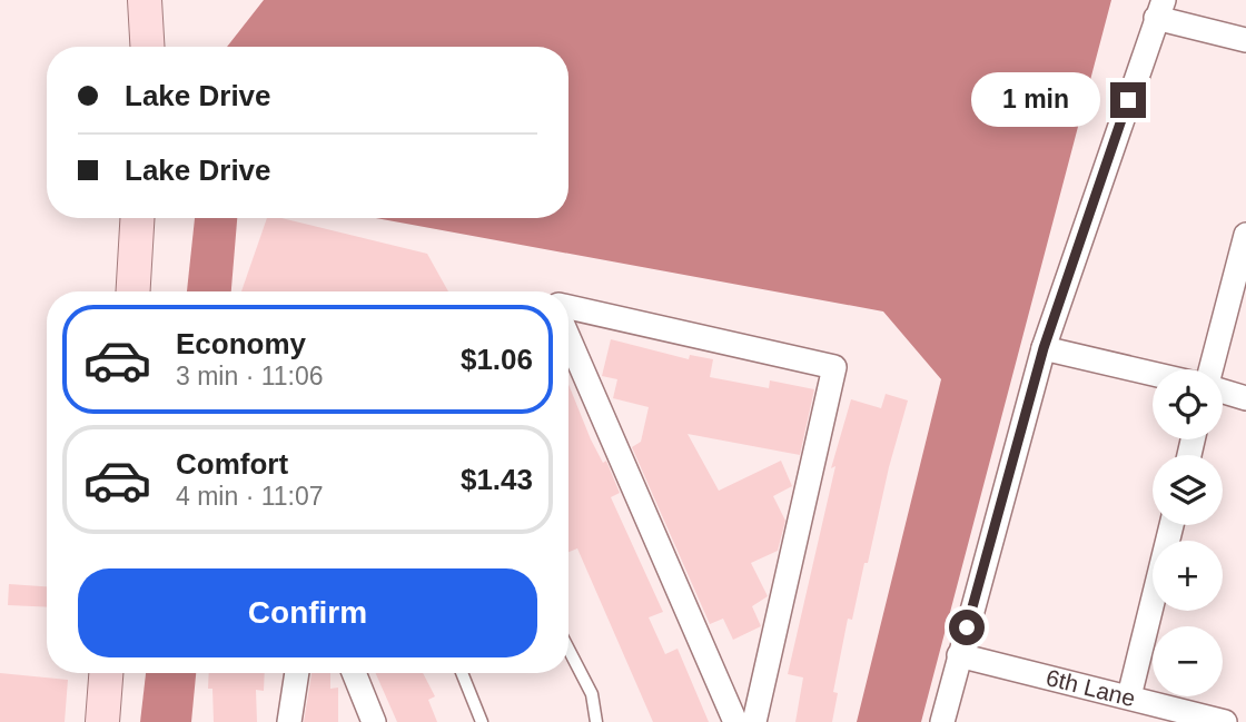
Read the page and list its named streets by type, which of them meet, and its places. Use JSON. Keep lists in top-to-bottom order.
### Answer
{
  "streets": {
    "street": ["6th Lane"]
  },
  "page": {
    "banner": ["Lake Drive", "Lake Drive"],
    "bubble": "1 min",
    "list": [
      {
        "name": "Economy",
        "note": "3 min · 11:06",
        "value": "$1.06"
      },
      {
        "name": "Comfort",
        "note": "4 min · 11:07",
        "value": "$1.43"
      }
    ],
    "map_buttons": ["+", "−"],
    "buttons": "Confirm"
  }
}
